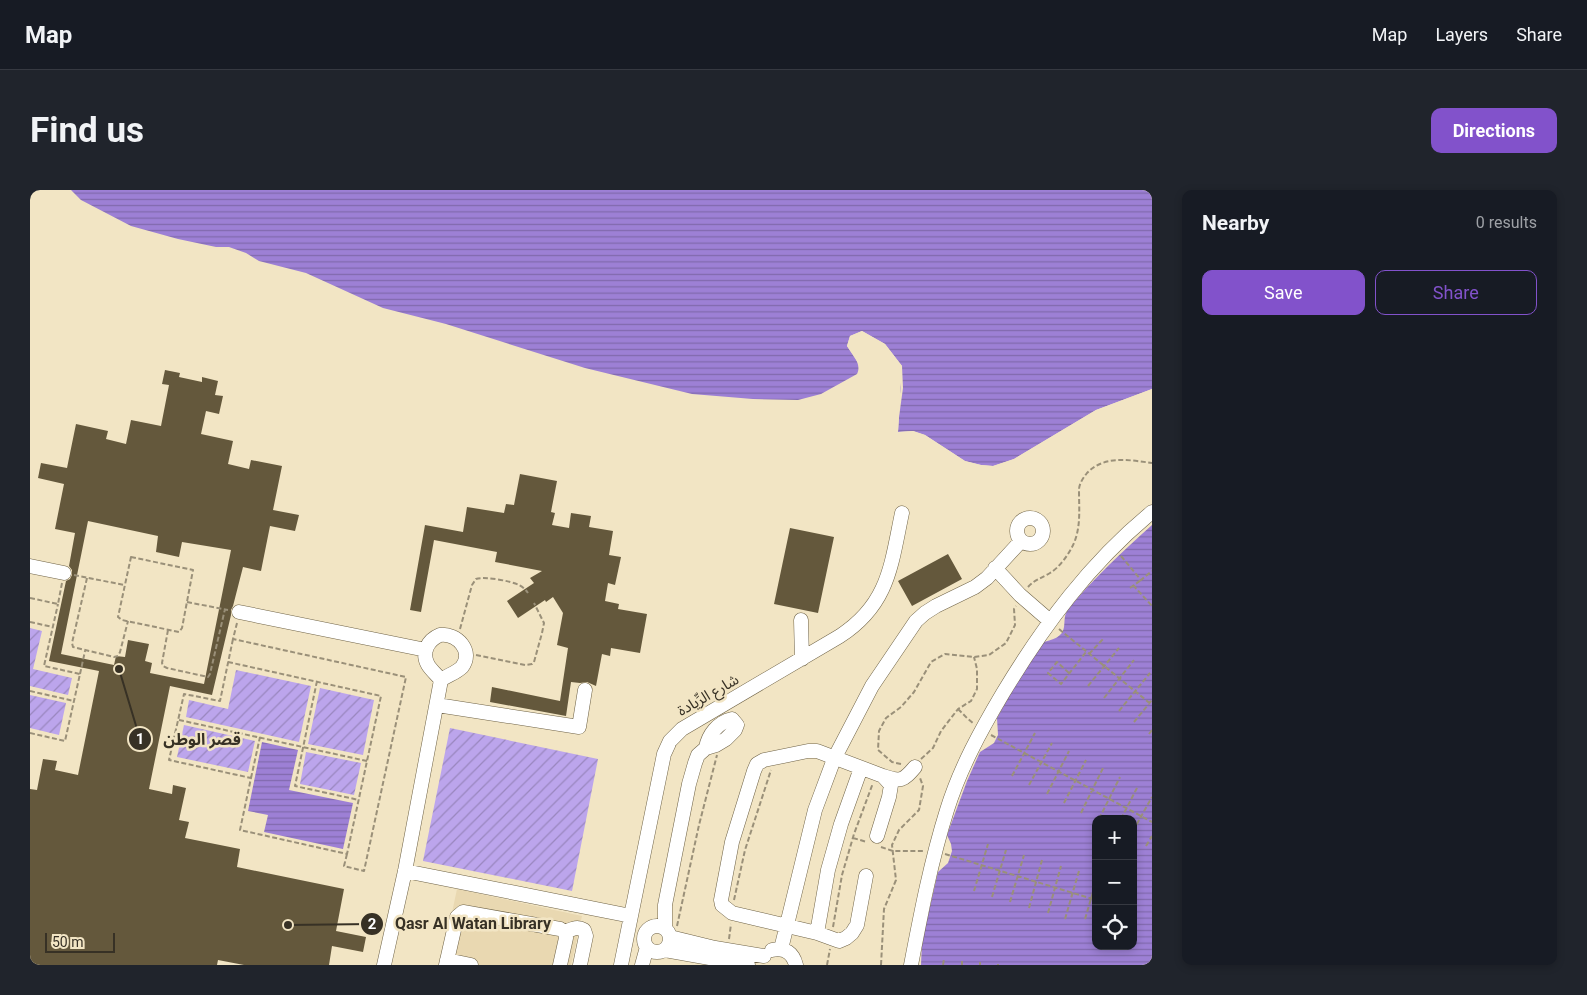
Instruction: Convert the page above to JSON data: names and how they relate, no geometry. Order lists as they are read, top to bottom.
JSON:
{
  "streets": {
    "street": ["شارع الرِّيادة"]
  },
  "places": ["قصر الوطن", "Qasr Al Watan Library"],
  "scale_bar": "50 m",
  "page": {
    "header": "Map",
    "nav": ["Map", "Layers", "Share"],
    "buttons": [
      "Directions",
      ["Save", "Share"]
    ],
    "title": "Find us",
    "heading": ["Nearby", "0 results"],
    "map_buttons": ["+", "−"],
    "scale": "50 m"
  }
}
